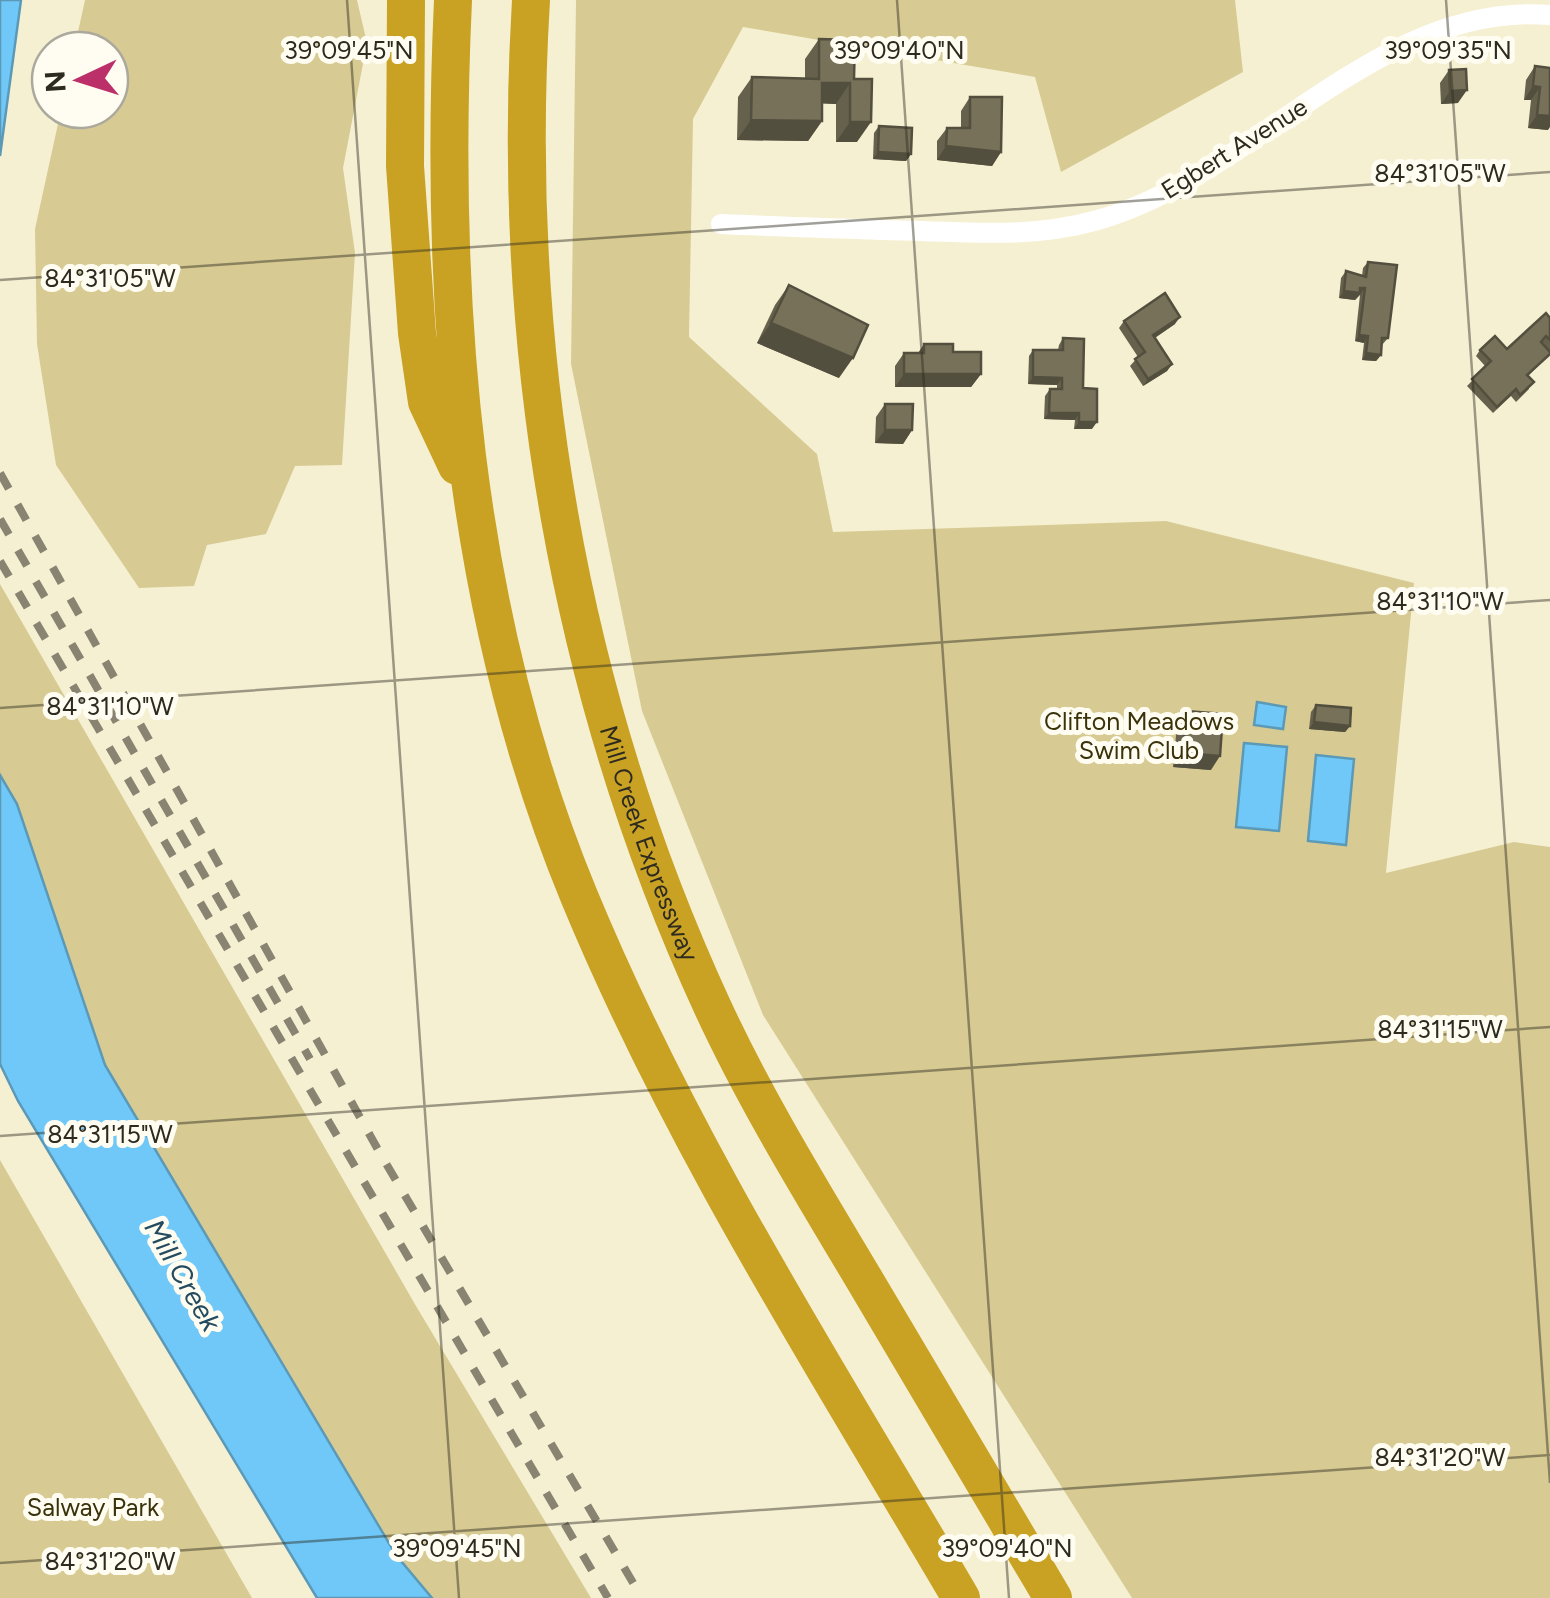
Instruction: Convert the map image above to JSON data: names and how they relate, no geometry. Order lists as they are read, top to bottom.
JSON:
{
  "streets": {
    "highway": ["Mill Creek Expressway"],
    "street": ["Egbert Avenue"]
  },
  "water": ["Mill Creek"],
  "parks": ["Clifton Meadows Swim Club", "Salway Park"],
  "north": "left",
  "coordinates": [
    "39°09'45\"N",
    "39°09'40\"N",
    "39°09'35\"N",
    "84°31'05\"W",
    "84°31'10\"W",
    "84°31'15\"W",
    "84°31'20\"W"
  ]
}
